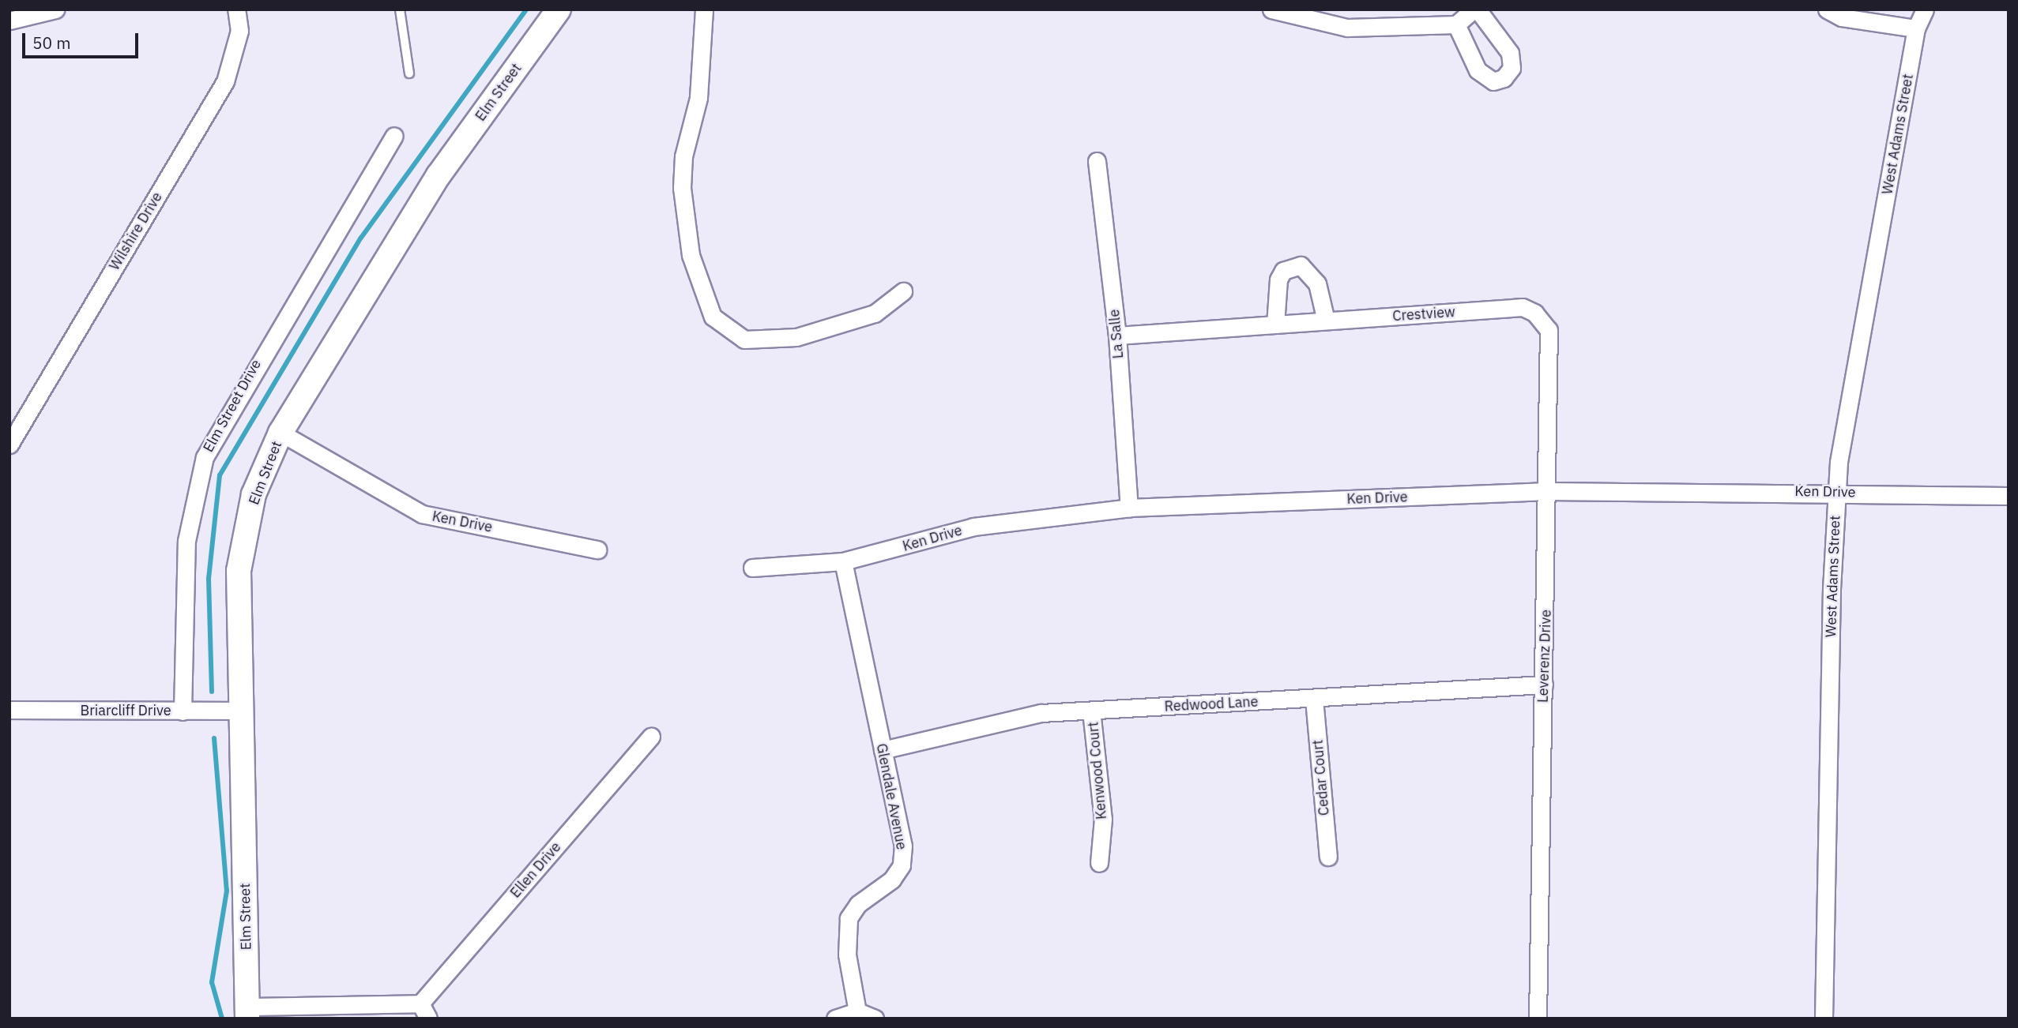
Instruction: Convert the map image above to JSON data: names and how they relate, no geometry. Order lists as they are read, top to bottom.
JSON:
{
  "streets": {
    "main road": ["Elm Street"],
    "street": [
      "West Adams Street",
      "Wilshire Drive",
      "Crestview",
      "La Salle",
      "Elm Street Drive",
      "Ken Drive",
      "Leverenz Drive",
      "Redwood Lane",
      "Briarcliff Drive",
      "Kenwood Court",
      "Cedar Court",
      "Glendale Avenue",
      "Ellen Drive"
    ]
  },
  "crossings": [
    ["Elm Street", "Ken Drive"],
    ["Elm Street", "Briarcliff Drive"],
    ["West Adams Street", "Ken Drive"],
    ["Crestview", "La Salle"],
    ["Crestview", "Leverenz Drive"],
    ["La Salle", "Ken Drive"],
    ["Elm Street Drive", "Briarcliff Drive"],
    ["Ken Drive", "Leverenz Drive"],
    ["Ken Drive", "Glendale Avenue"],
    ["Leverenz Drive", "Redwood Lane"],
    ["Redwood Lane", "Kenwood Court"],
    ["Redwood Lane", "Cedar Court"],
    ["Redwood Lane", "Glendale Avenue"]
  ],
  "scale_bar": "50 m"
}
